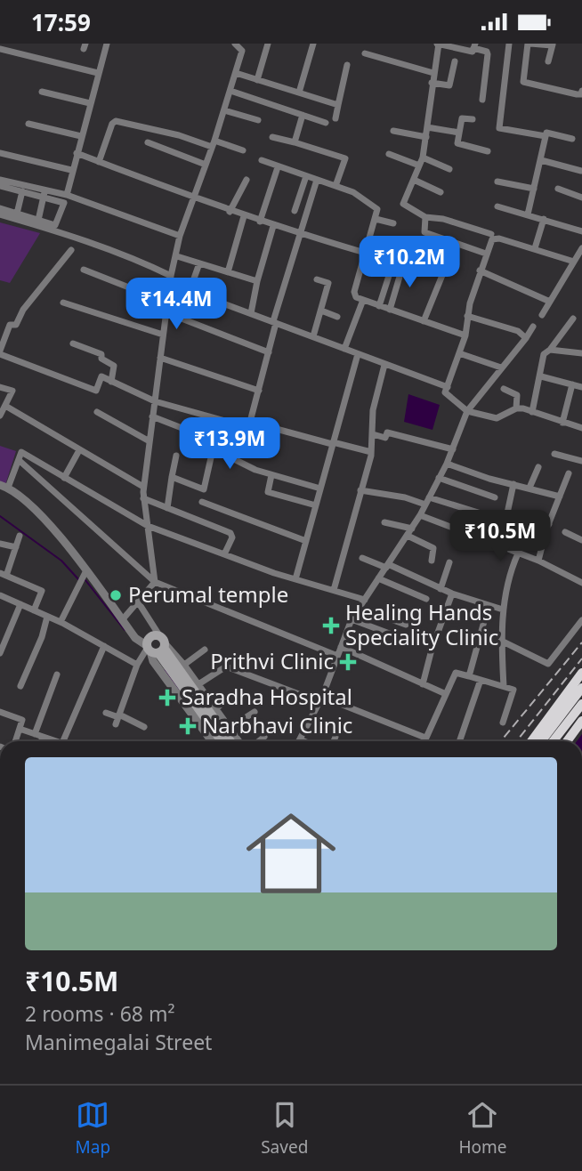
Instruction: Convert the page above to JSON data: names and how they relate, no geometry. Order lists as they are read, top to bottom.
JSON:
{
  "places": {
    "other": ["Perumal temple"],
    "health": [
      "Healing Hands Speciality Clinic",
      "Prithvi Clinic",
      "Saradha Hospital",
      "Narbhavi Clinic"
    ]
  },
  "page": {
    "status": "17:59",
    "price": [
      "₹10.2M",
      "₹14.4M",
      "₹13.9M",
      "₹10.5M"
    ],
    "list": [
      {
        "name": "₹10.5M",
        "note": "2 rooms · 68 m² · Manimegalai Street"
      }
    ],
    "tabs": ["Map", "Saved", "Home"]
  }
}
